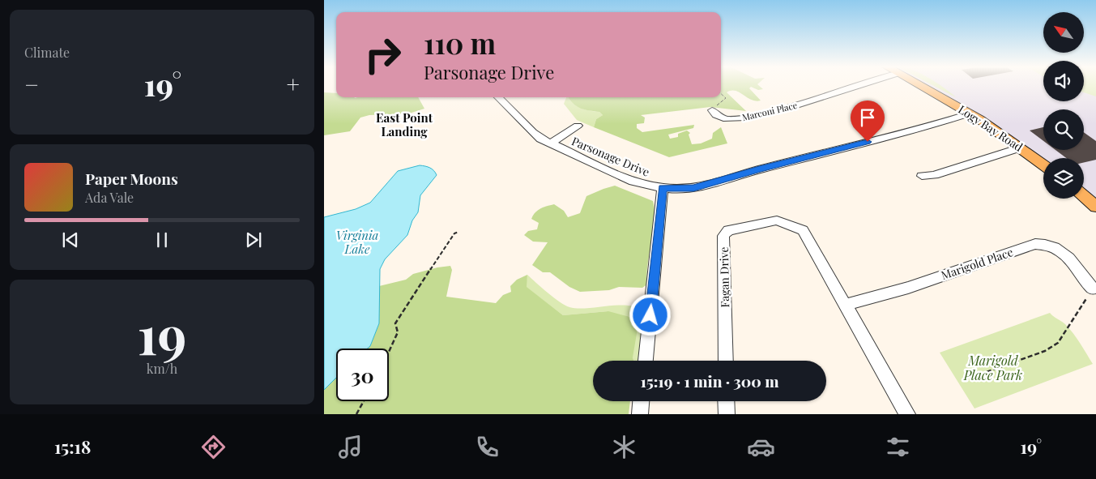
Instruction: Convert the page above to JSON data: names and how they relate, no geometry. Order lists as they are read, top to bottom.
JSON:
{
  "streets": {
    "main road": ["Logy Bay Road"],
    "street": [
      "Marconi Place",
      "Parsonage Drive",
      "Marigold Place",
      "Fagan Drive"
    ]
  },
  "crossings": [
    ["Logy Bay Road", "Parsonage Drive"],
    ["Marigold Place", "Fagan Drive"]
  ],
  "districts": ["East Point Landing"],
  "water": ["Virginia Lake"],
  "parks": ["Marigold Place Park"],
  "north": "top left",
  "page": {
    "tile": [
      "Climate",
      ["19", "km/h"]
    ],
    "turn": ["110 m", "Parsonage Drive"],
    "heat": ["−", "19°", "+"],
    "song": ["Paper Moons", "Ada Vale"],
    "limit": "30",
    "trip": "15:19 · 1 min · 300 m",
    "tabs": ["15:18", "19°"]
  }
}
